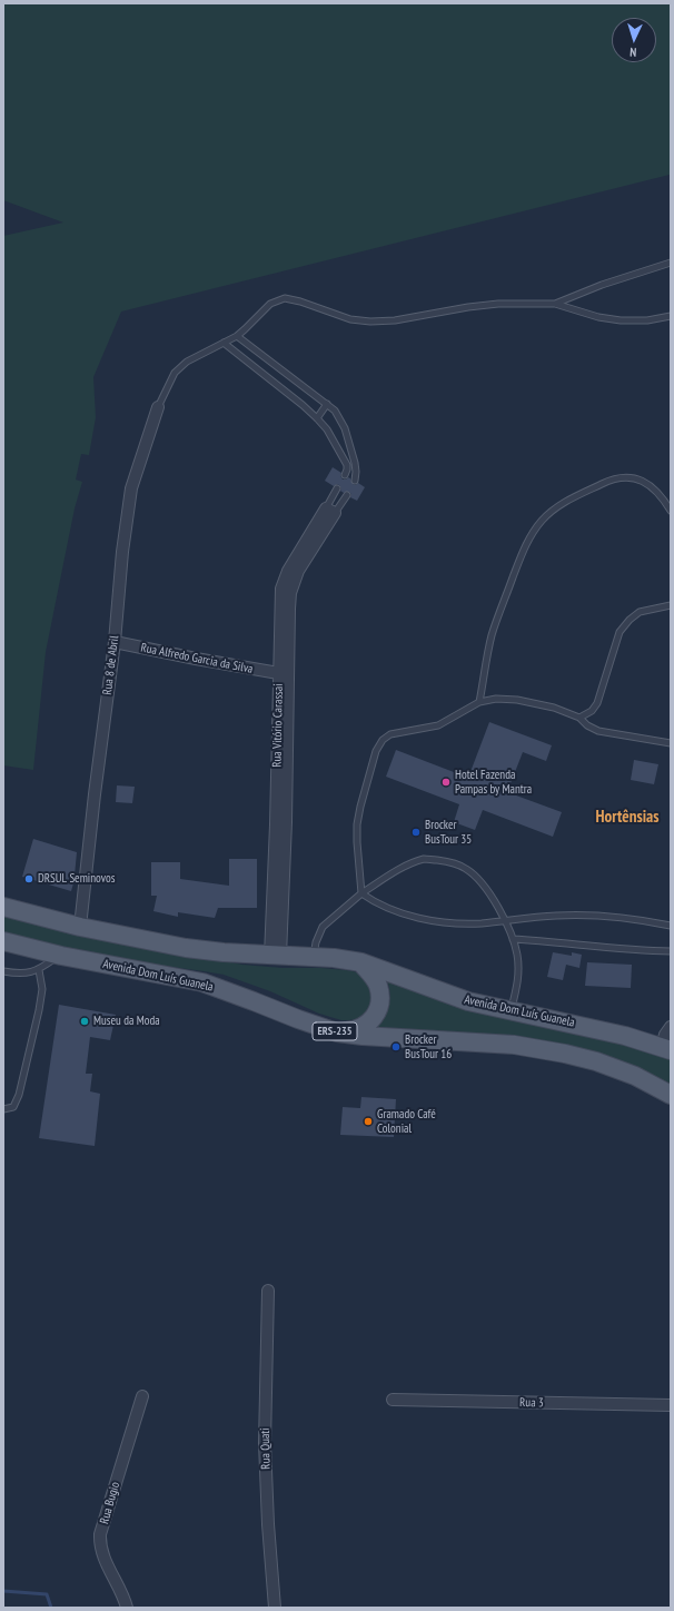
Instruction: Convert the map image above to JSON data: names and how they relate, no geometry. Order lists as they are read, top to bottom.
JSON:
{
  "streets": {
    "main road": ["Avenida Dom Luís Guanela", "ERS-235"],
    "street": [
      "Rua Alfredo Garcia da Silva",
      "Rua 8 de Abril",
      "Rua Vitório Carassai",
      "Rua 3",
      "Rua Quati",
      "Rua Bugio"
    ]
  },
  "crossings": [
    ["Rua Alfredo Garcia da Silva", "Rua 8 de Abril"],
    ["Rua Alfredo Garcia da Silva", "Rua Vitório Carassai"],
    ["Rua 8 de Abril", "Avenida Dom Luís Guanela"],
    ["Rua Vitório Carassai", "Avenida Dom Luís Guanela"]
  ],
  "districts": ["Hortênsias"],
  "places": [
    "Hotel Fazenda Pampas by Mantra",
    "Brocker BusTour 35",
    "DRSUL Seminovos",
    "Museu da Moda",
    "Brocker BusTour 16",
    "Gramado Café Colonial"
  ],
  "north": "bottom"
}
